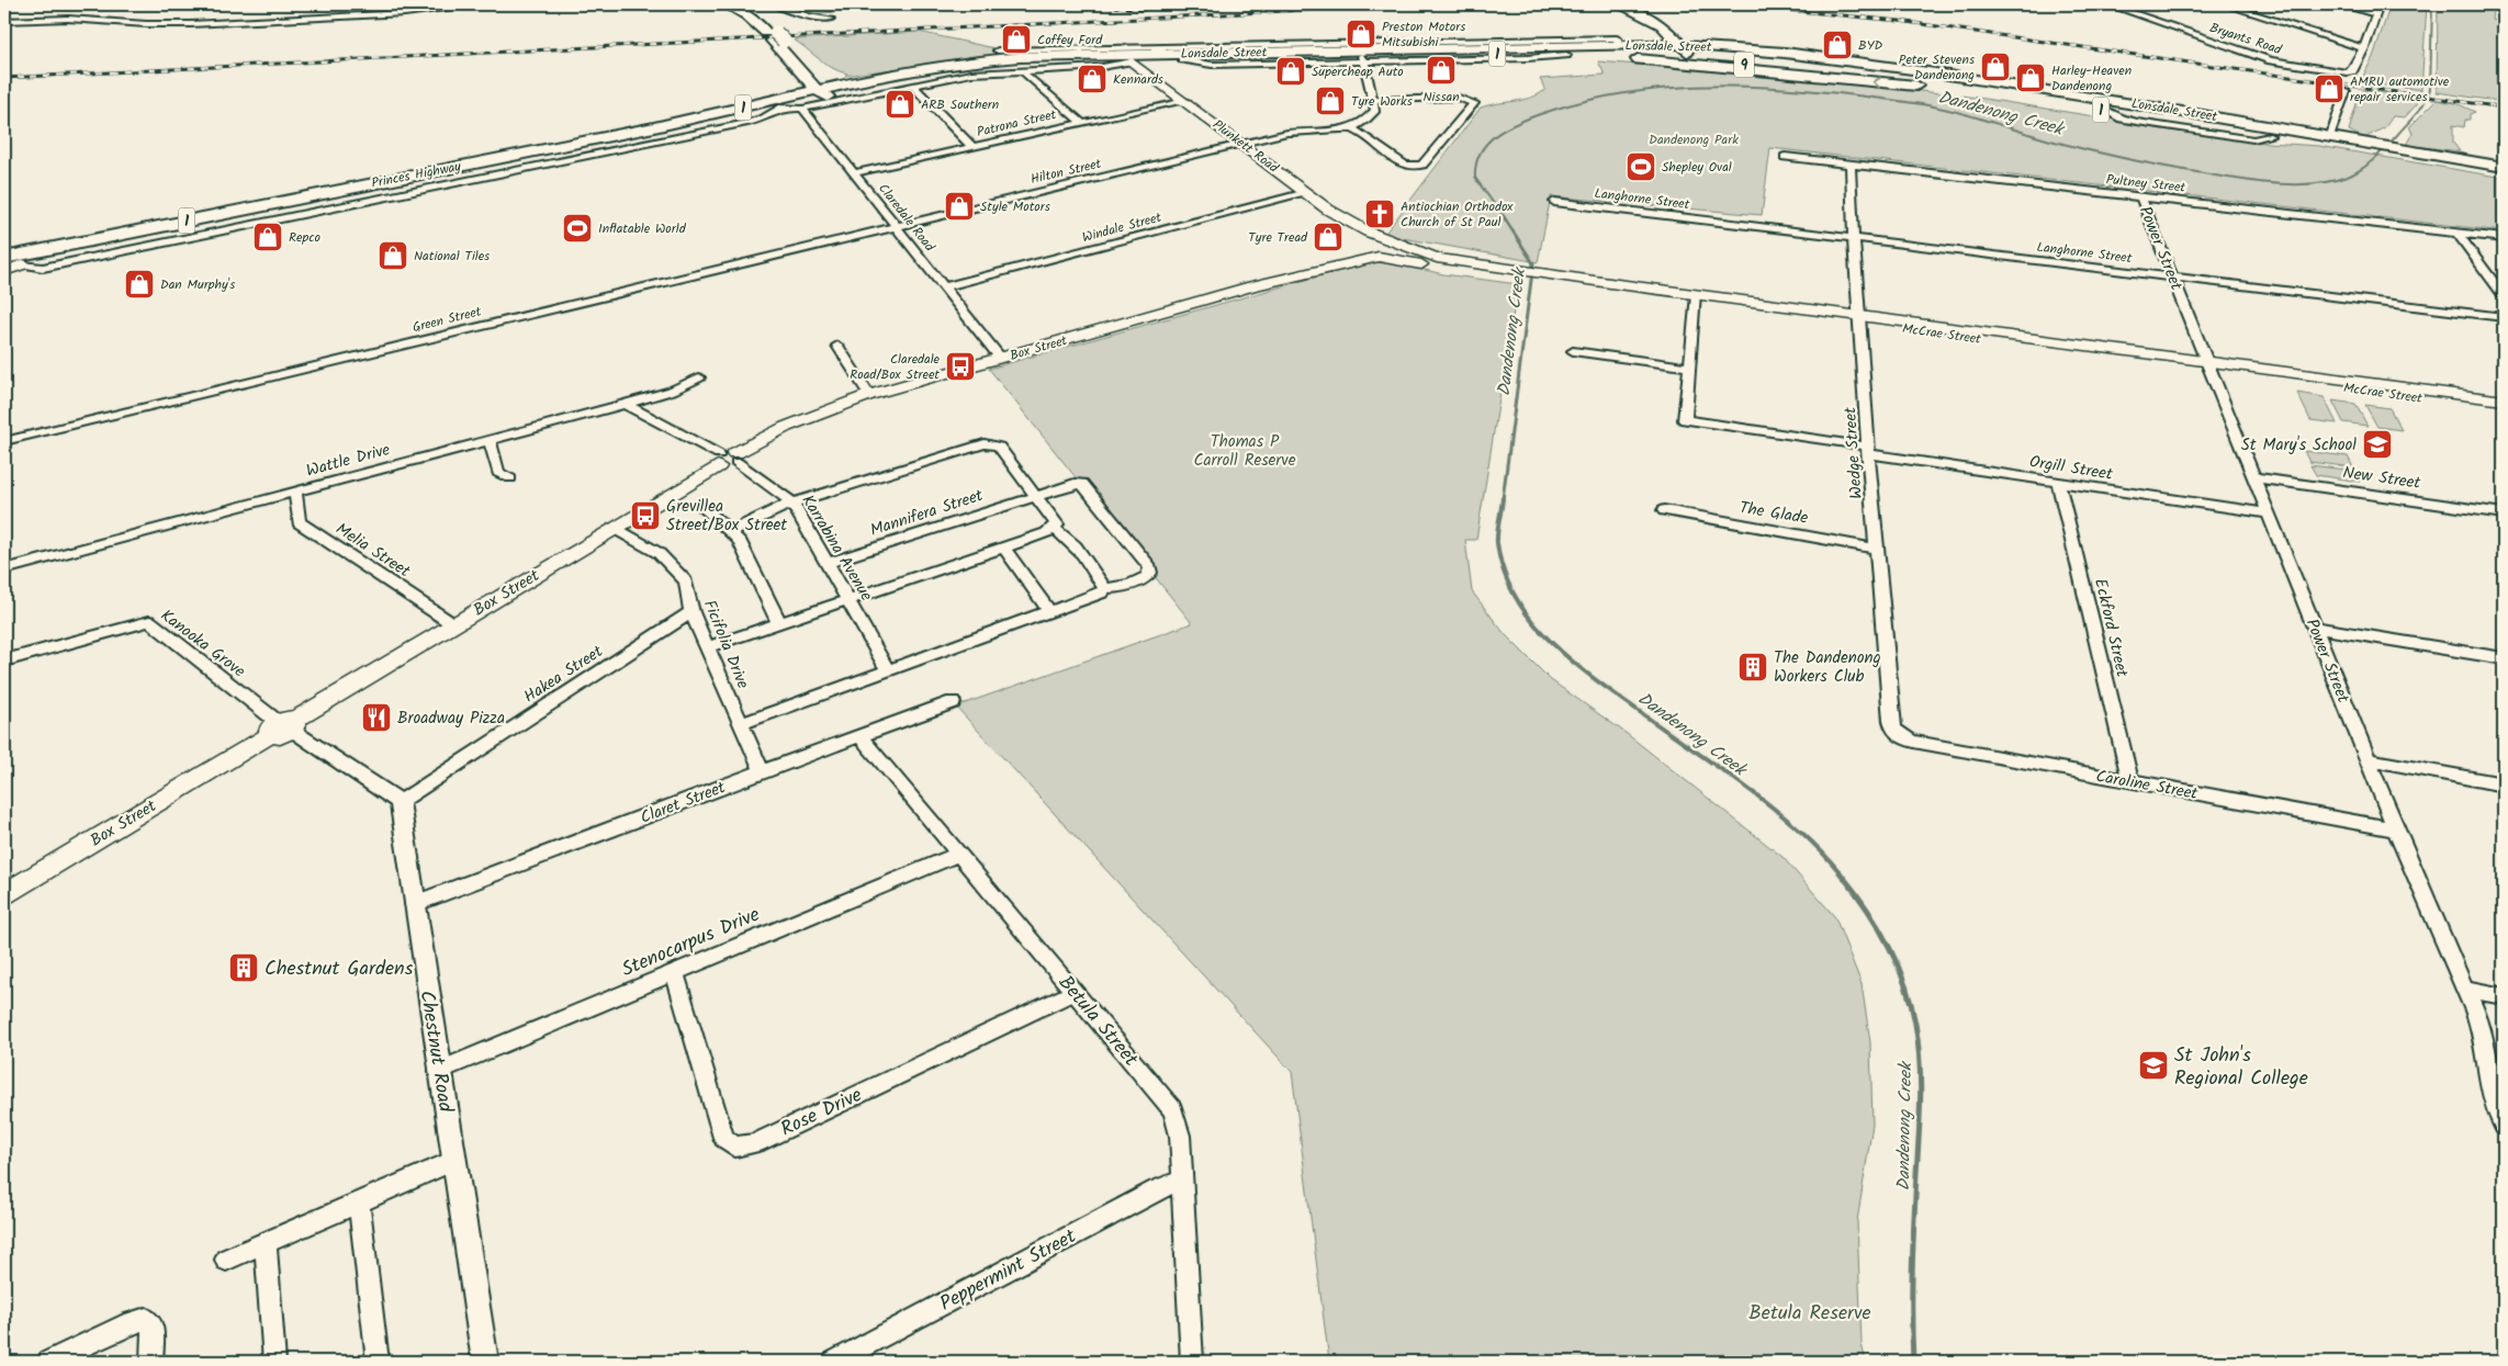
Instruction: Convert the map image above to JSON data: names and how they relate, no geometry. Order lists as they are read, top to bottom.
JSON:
{
  "streets": {
    "highway": [
      "Lonsdale Street",
      "1",
      "9",
      "Princes Highway"
    ],
    "main road": ["Plunkett Road", "McCrae Street", "Box Street"],
    "street": [
      "Bryants Road",
      "Patrona Street",
      "Hilton Street",
      "Pultney Street",
      "Langhorne Street",
      "Claredale Road",
      "Windale Street",
      "Power Street",
      "Green Street",
      "Wedge Street",
      "Wattle Drive",
      "Orgill Street",
      "New Street",
      "Mannifera Street",
      "The Glade",
      "Karrabina Avenue",
      "Melia Street",
      "Eckford Street",
      "Kanooka Grove",
      "Ficifolia Drive",
      "Hakea Street",
      "Caroline Street",
      "Claret Street",
      "Stenocarpus Drive",
      "Betula Street",
      "Chestnut Road",
      "Rose Drive",
      "Peppermint Street"
    ]
  },
  "crossings": [
    ["Lonsdale Street", "9"],
    ["Lonsdale Street", "Plunkett Road"],
    ["Lonsdale Street", "Princes Highway"],
    ["Lonsdale Street", "Claredale Road"],
    ["Patrona Street", "Plunkett Road"],
    ["Patrona Street", "Claredale Road"],
    ["Plunkett Road", "Hilton Street"],
    ["Plunkett Road", "Windale Street"],
    ["Plunkett Road", "McCrae Street"],
    ["Plunkett Road", "Box Street"],
    ["Hilton Street", "Claredale Road"],
    ["Hilton Street", "Green Street"],
    ["Pultney Street", "Power Street"],
    ["Pultney Street", "Wedge Street"],
    ["Langhorne Street", "Power Street"],
    ["Langhorne Street", "Wedge Street"],
    ["Claredale Road", "Windale Street"],
    ["Claredale Road", "Green Street"],
    ["Claredale Road", "Box Street"],
    ["Power Street", "McCrae Street"],
    ["Power Street", "Orgill Street"],
    ["Power Street", "New Street"],
    ["Power Street", "Caroline Street"],
    ["McCrae Street", "Box Street"],
    ["McCrae Street", "Wedge Street"],
    ["Box Street", "Karrabina Avenue"],
    ["Box Street", "Melia Street"],
    ["Box Street", "Kanooka Grove"],
    ["Box Street", "Ficifolia Drive"],
    ["Wedge Street", "Orgill Street"],
    ["Wedge Street", "The Glade"],
    ["Wedge Street", "Caroline Street"],
    ["Wattle Drive", "Karrabina Avenue"],
    ["Wattle Drive", "Melia Street"],
    ["Orgill Street", "Eckford Street"],
    ["Mannifera Street", "Karrabina Avenue"],
    ["Eckford Street", "Caroline Street"],
    ["Ficifolia Drive", "Hakea Street"],
    ["Ficifolia Drive", "Claret Street"],
    ["Hakea Street", "Chestnut Road"],
    ["Claret Street", "Betula Street"],
    ["Claret Street", "Chestnut Road"],
    ["Stenocarpus Drive", "Betula Street"],
    ["Stenocarpus Drive", "Chestnut Road"],
    ["Stenocarpus Drive", "Rose Drive"],
    ["Betula Street", "Rose Drive"],
    ["Betula Street", "Peppermint Street"]
  ],
  "water": ["Dandenong Creek"],
  "parks": ["Dandenong Park", "Thomas P Carroll Reserve", "Betula Reserve"],
  "places": {
    "shop": [
      "Preston Motors Mitsubishi",
      "Coffey Ford",
      "BYD",
      "Peter Stevens Dandenong",
      "Nissan",
      "Supercheap Auto",
      "Harley-Heaven Dandenong",
      "Kennards",
      "AMRU automotive repair services",
      "Tyre Works",
      "ARB Southern",
      "Style Motors",
      "Repco",
      "Tyre Tread",
      "National Tiles",
      "Dan Murphy's"
    ],
    "sports": ["Shepley Oval", "Inflatable World"],
    "church": ["Antiochian Orthodox Church of St Paul"],
    "bus stop": ["Claredale Road/Box Street", "Grevillea Street/Box Street"],
    "school or university": ["St Mary's School", "St John's Regional College"],
    "building": ["The Dandenong Workers Club", "Chestnut Gardens"],
    "restaurant": ["Broadway Pizza"]
  }
}
